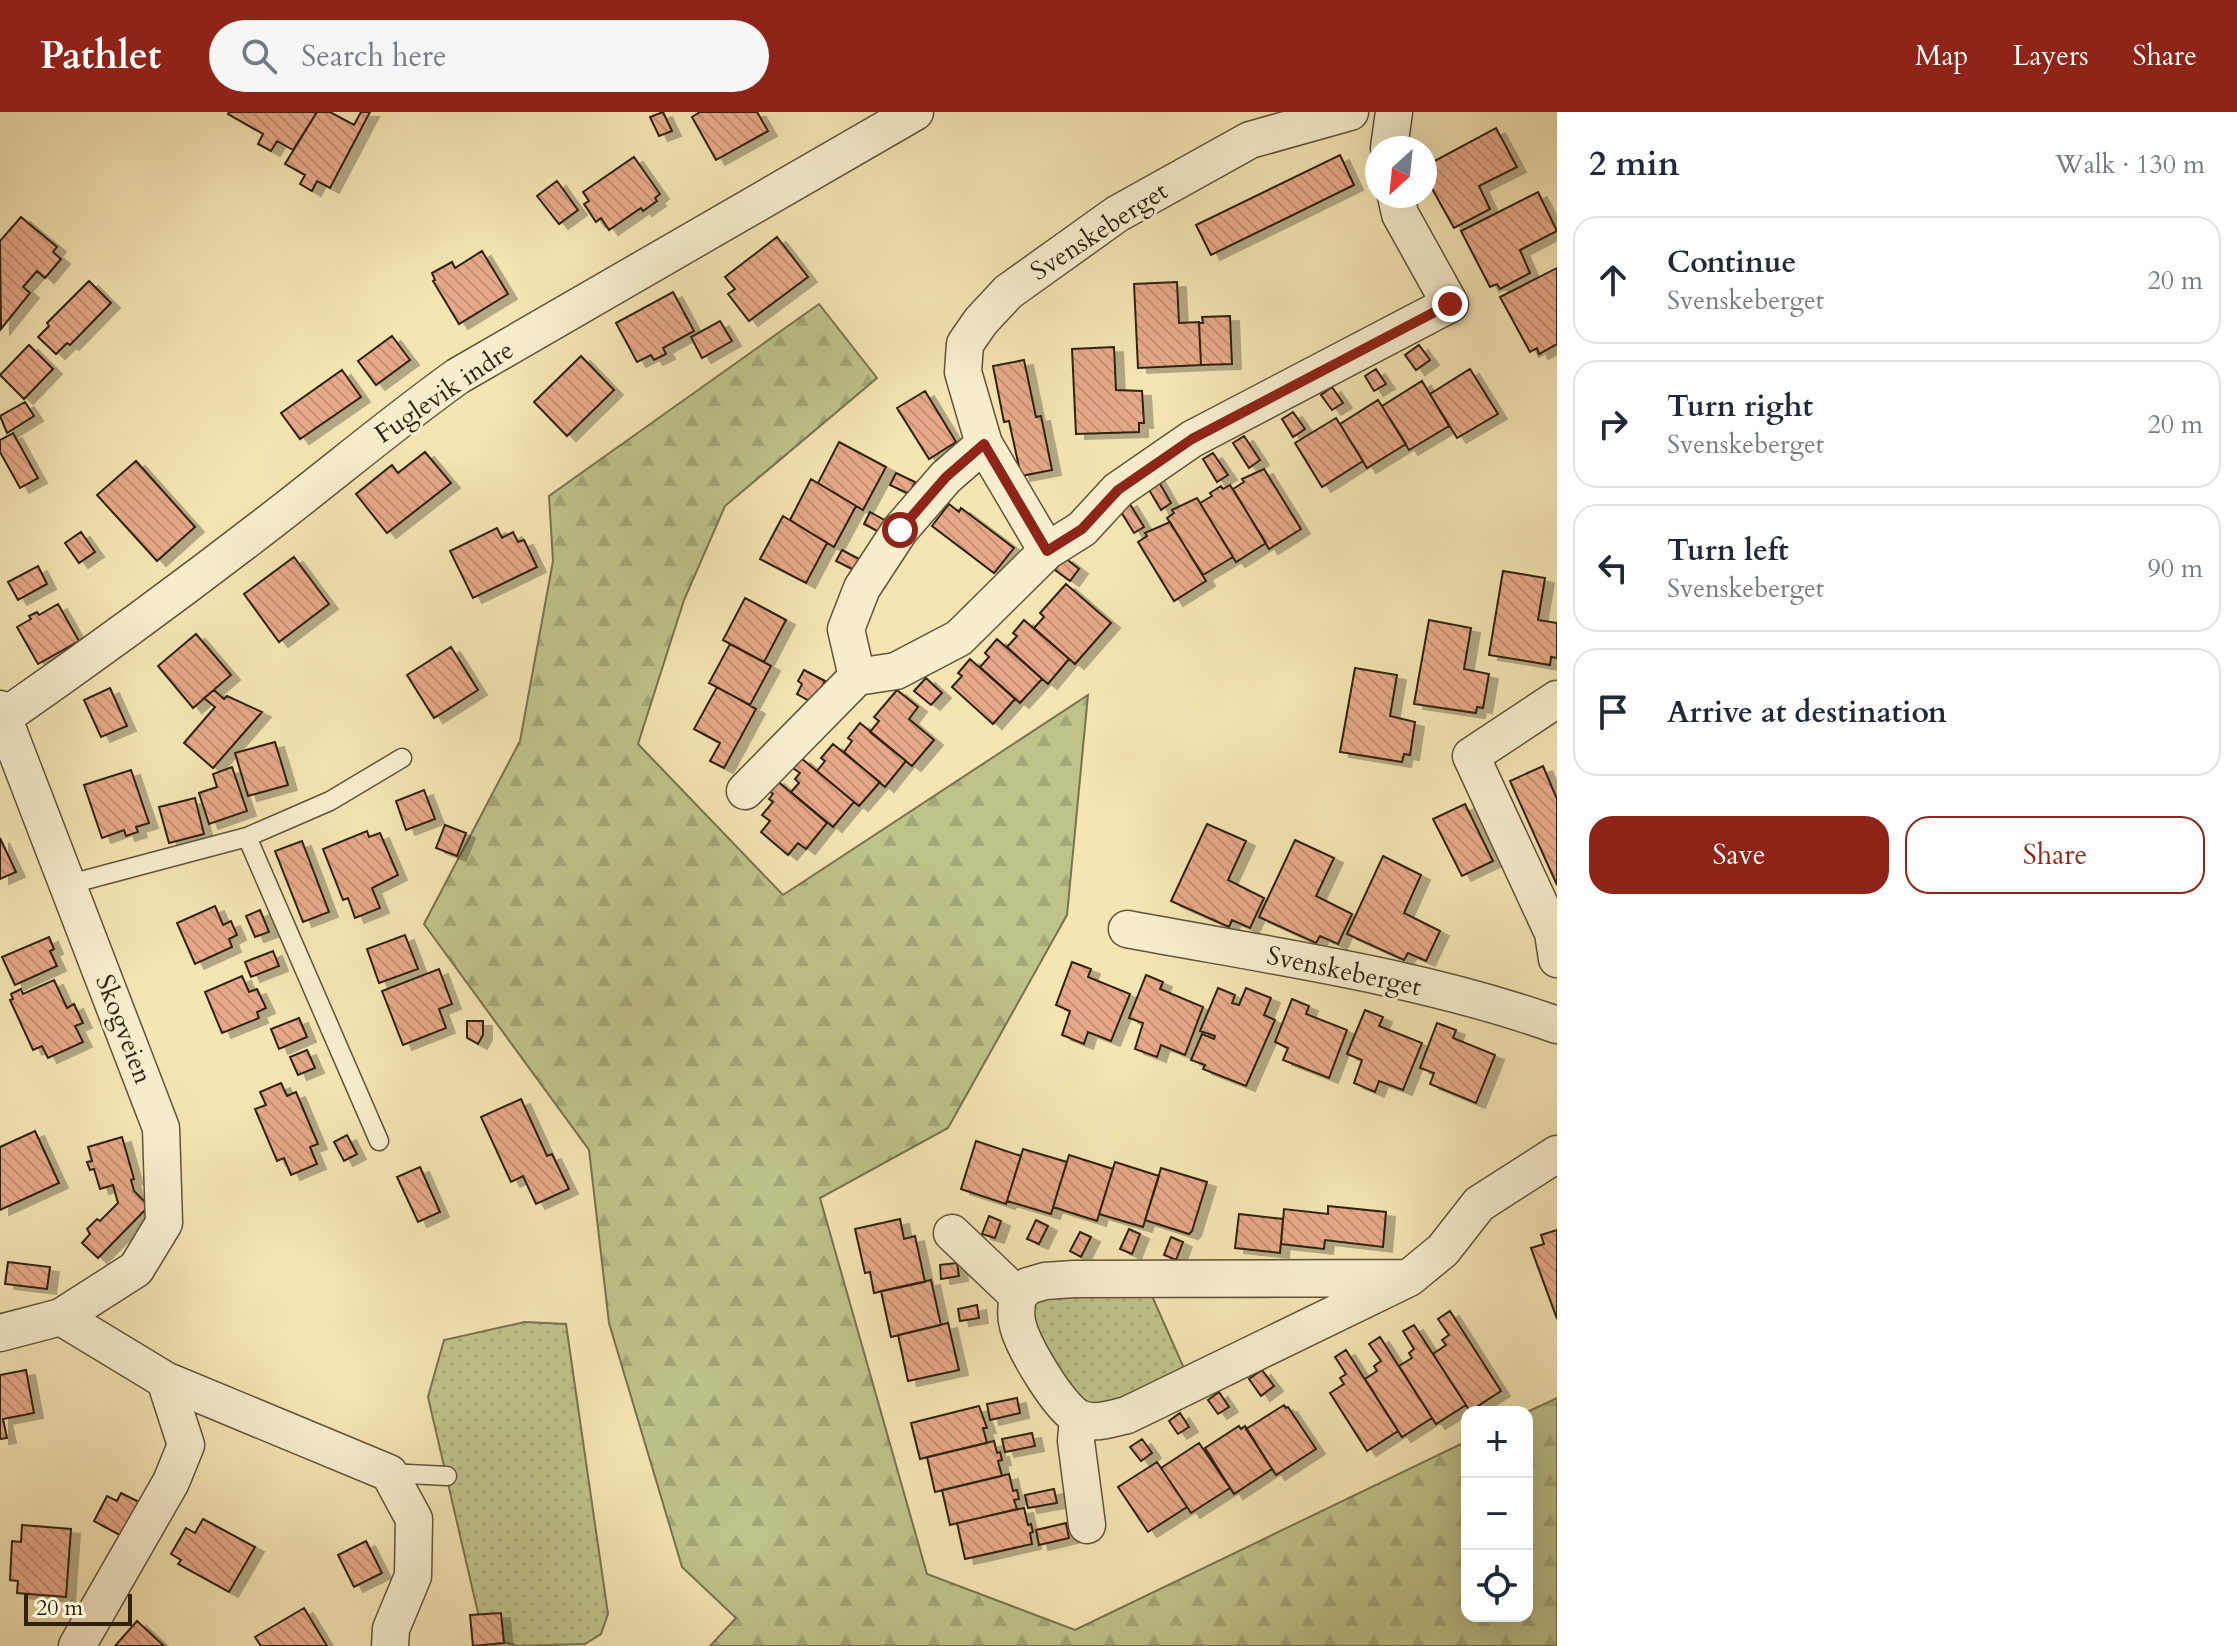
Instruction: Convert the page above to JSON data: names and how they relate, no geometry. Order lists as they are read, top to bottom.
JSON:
{
  "streets": {
    "street": ["Svenskeberget", "Fuglevik indre", "Skogveien"]
  },
  "crossings": [
    ["Fuglevik indre", "Skogveien"]
  ],
  "scale_bar": "20 m",
  "north": "bottom left",
  "page": {
    "header": "Pathlet",
    "search": "Search here",
    "nav": ["Map", "Layers", "Share"],
    "heading": ["2 min", "Walk · 130 m"],
    "list": [
      ["Continue", "Svenskeberget", "20 m"],
      ["Turn right", "Svenskeberget", "20 m"],
      ["Turn left", "Svenskeberget", "90 m"],
      "Arrive at destination"
    ],
    "buttons": ["Save", "Share"],
    "map_buttons": ["+", "−"],
    "scale": "20 m"
  }
}
